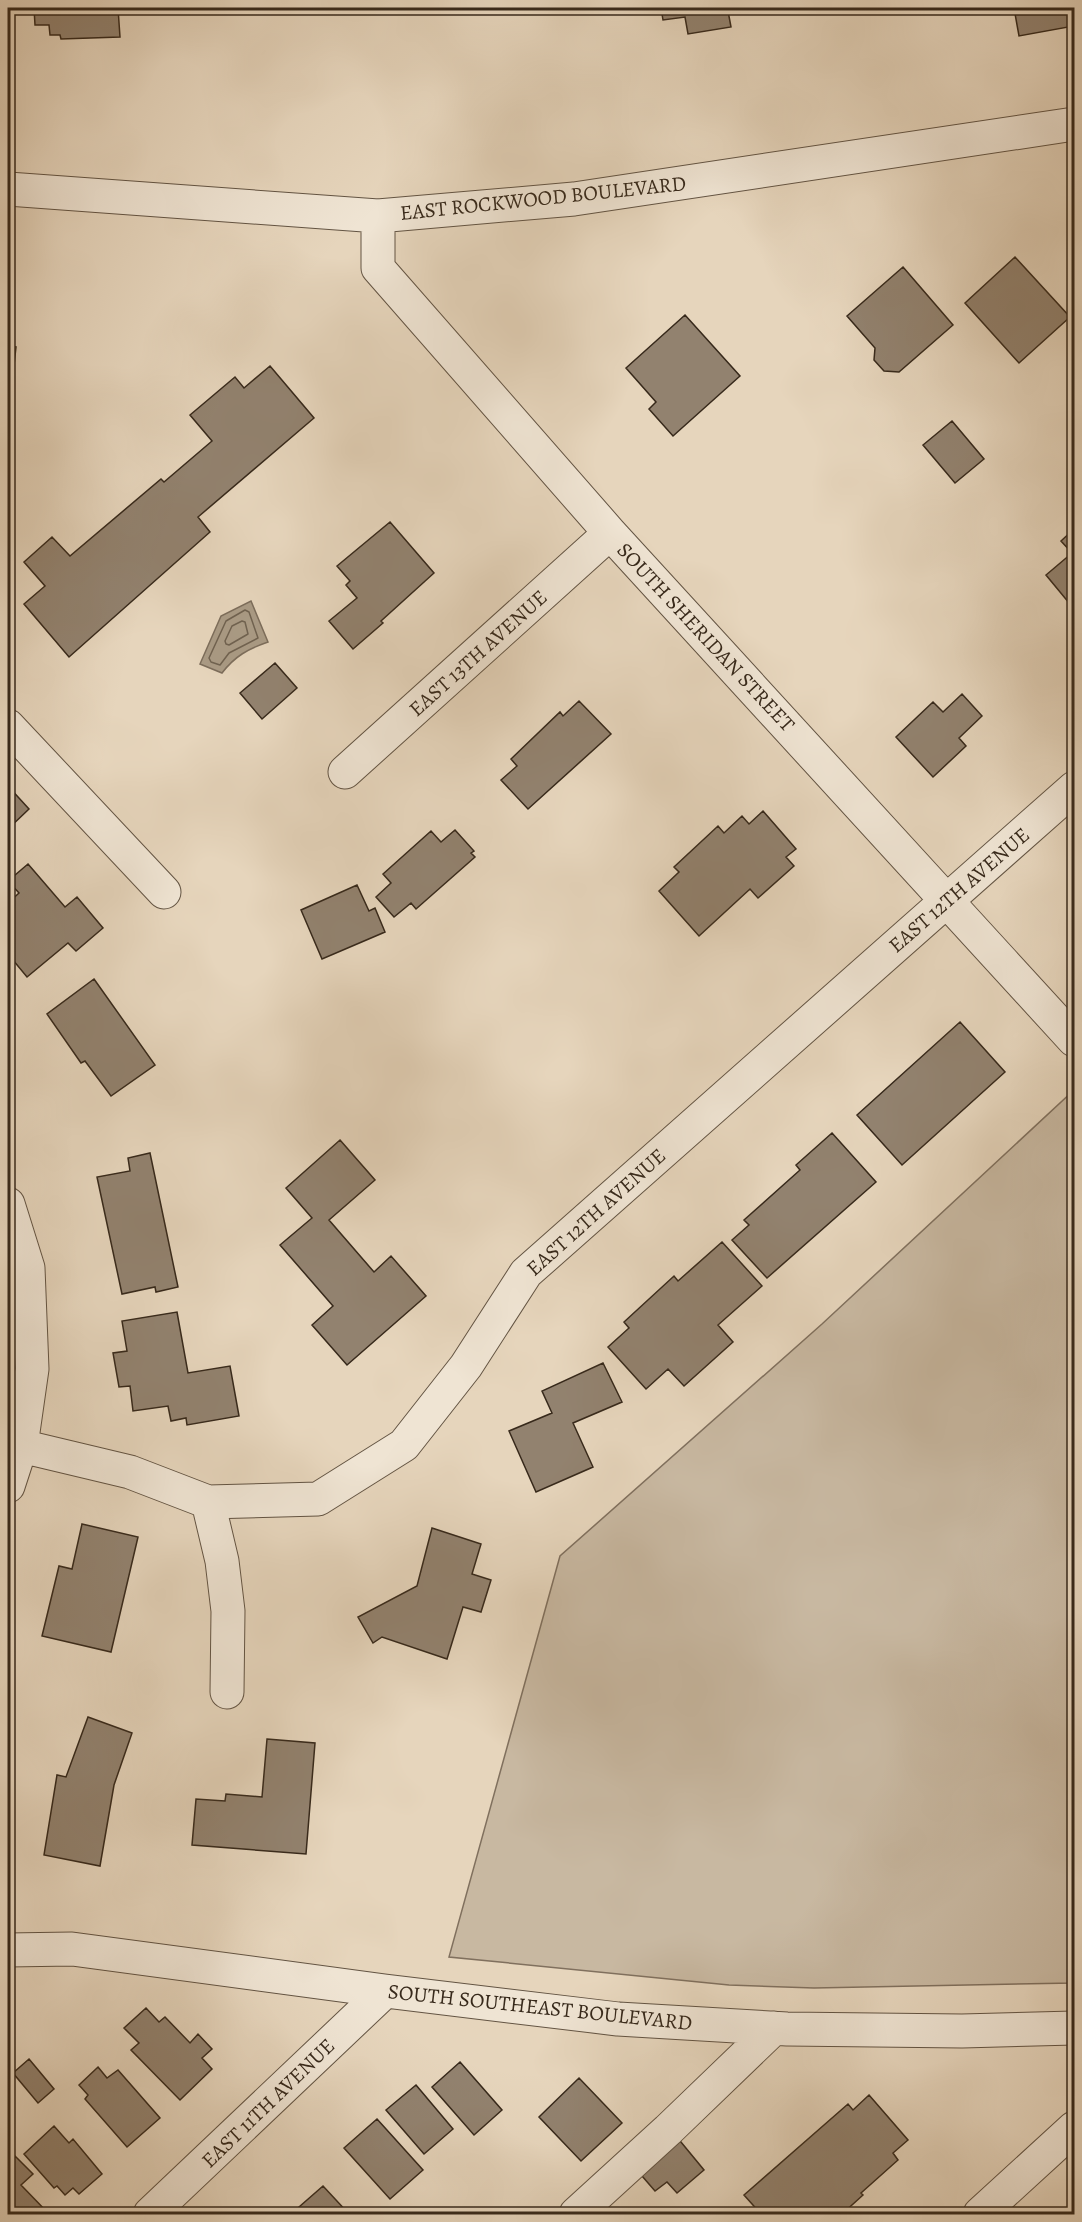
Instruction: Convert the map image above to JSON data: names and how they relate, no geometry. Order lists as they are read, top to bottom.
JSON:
{
  "streets": {
    "street": [
      "EAST ROCKWOOD BOULEVARD",
      "SOUTH SHERIDAN STREET",
      "EAST 13TH AVENUE",
      "EAST 12TH AVENUE",
      "SOUTH SOUTHEAST BOULEVARD",
      "EAST 11TH AVENUE"
    ]
  },
  "crossings": [
    ["EAST ROCKWOOD BOULEVARD", "SOUTH SHERIDAN STREET"],
    ["SOUTH SHERIDAN STREET", "EAST 13TH AVENUE"],
    ["SOUTH SHERIDAN STREET", "EAST 12TH AVENUE"],
    ["SOUTH SOUTHEAST BOULEVARD", "EAST 11TH AVENUE"]
  ]
}
